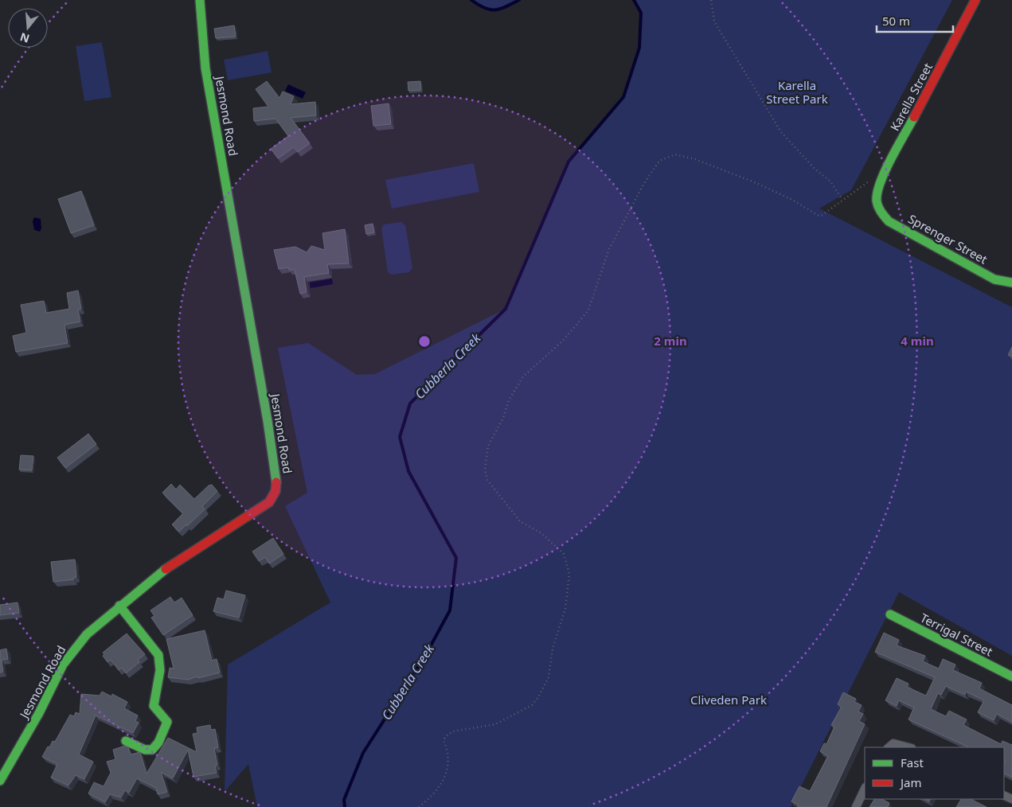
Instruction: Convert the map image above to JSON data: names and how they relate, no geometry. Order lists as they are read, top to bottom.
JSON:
{
  "streets": {
    "street": [
      "Karella Street",
      "Jesmond Road",
      "Sprenger Street",
      "Terrigal Street"
    ]
  },
  "crossings": [
    ["Karella Street", "Sprenger Street"]
  ],
  "water": ["Cubberla Creek"],
  "parks": ["Karella Street Park", "Cliveden Park"],
  "legend": ["Fast", "Jam"],
  "scale_bar": "50 m",
  "north": "bottom",
  "rings": ["2 min", "4 min"]
}
